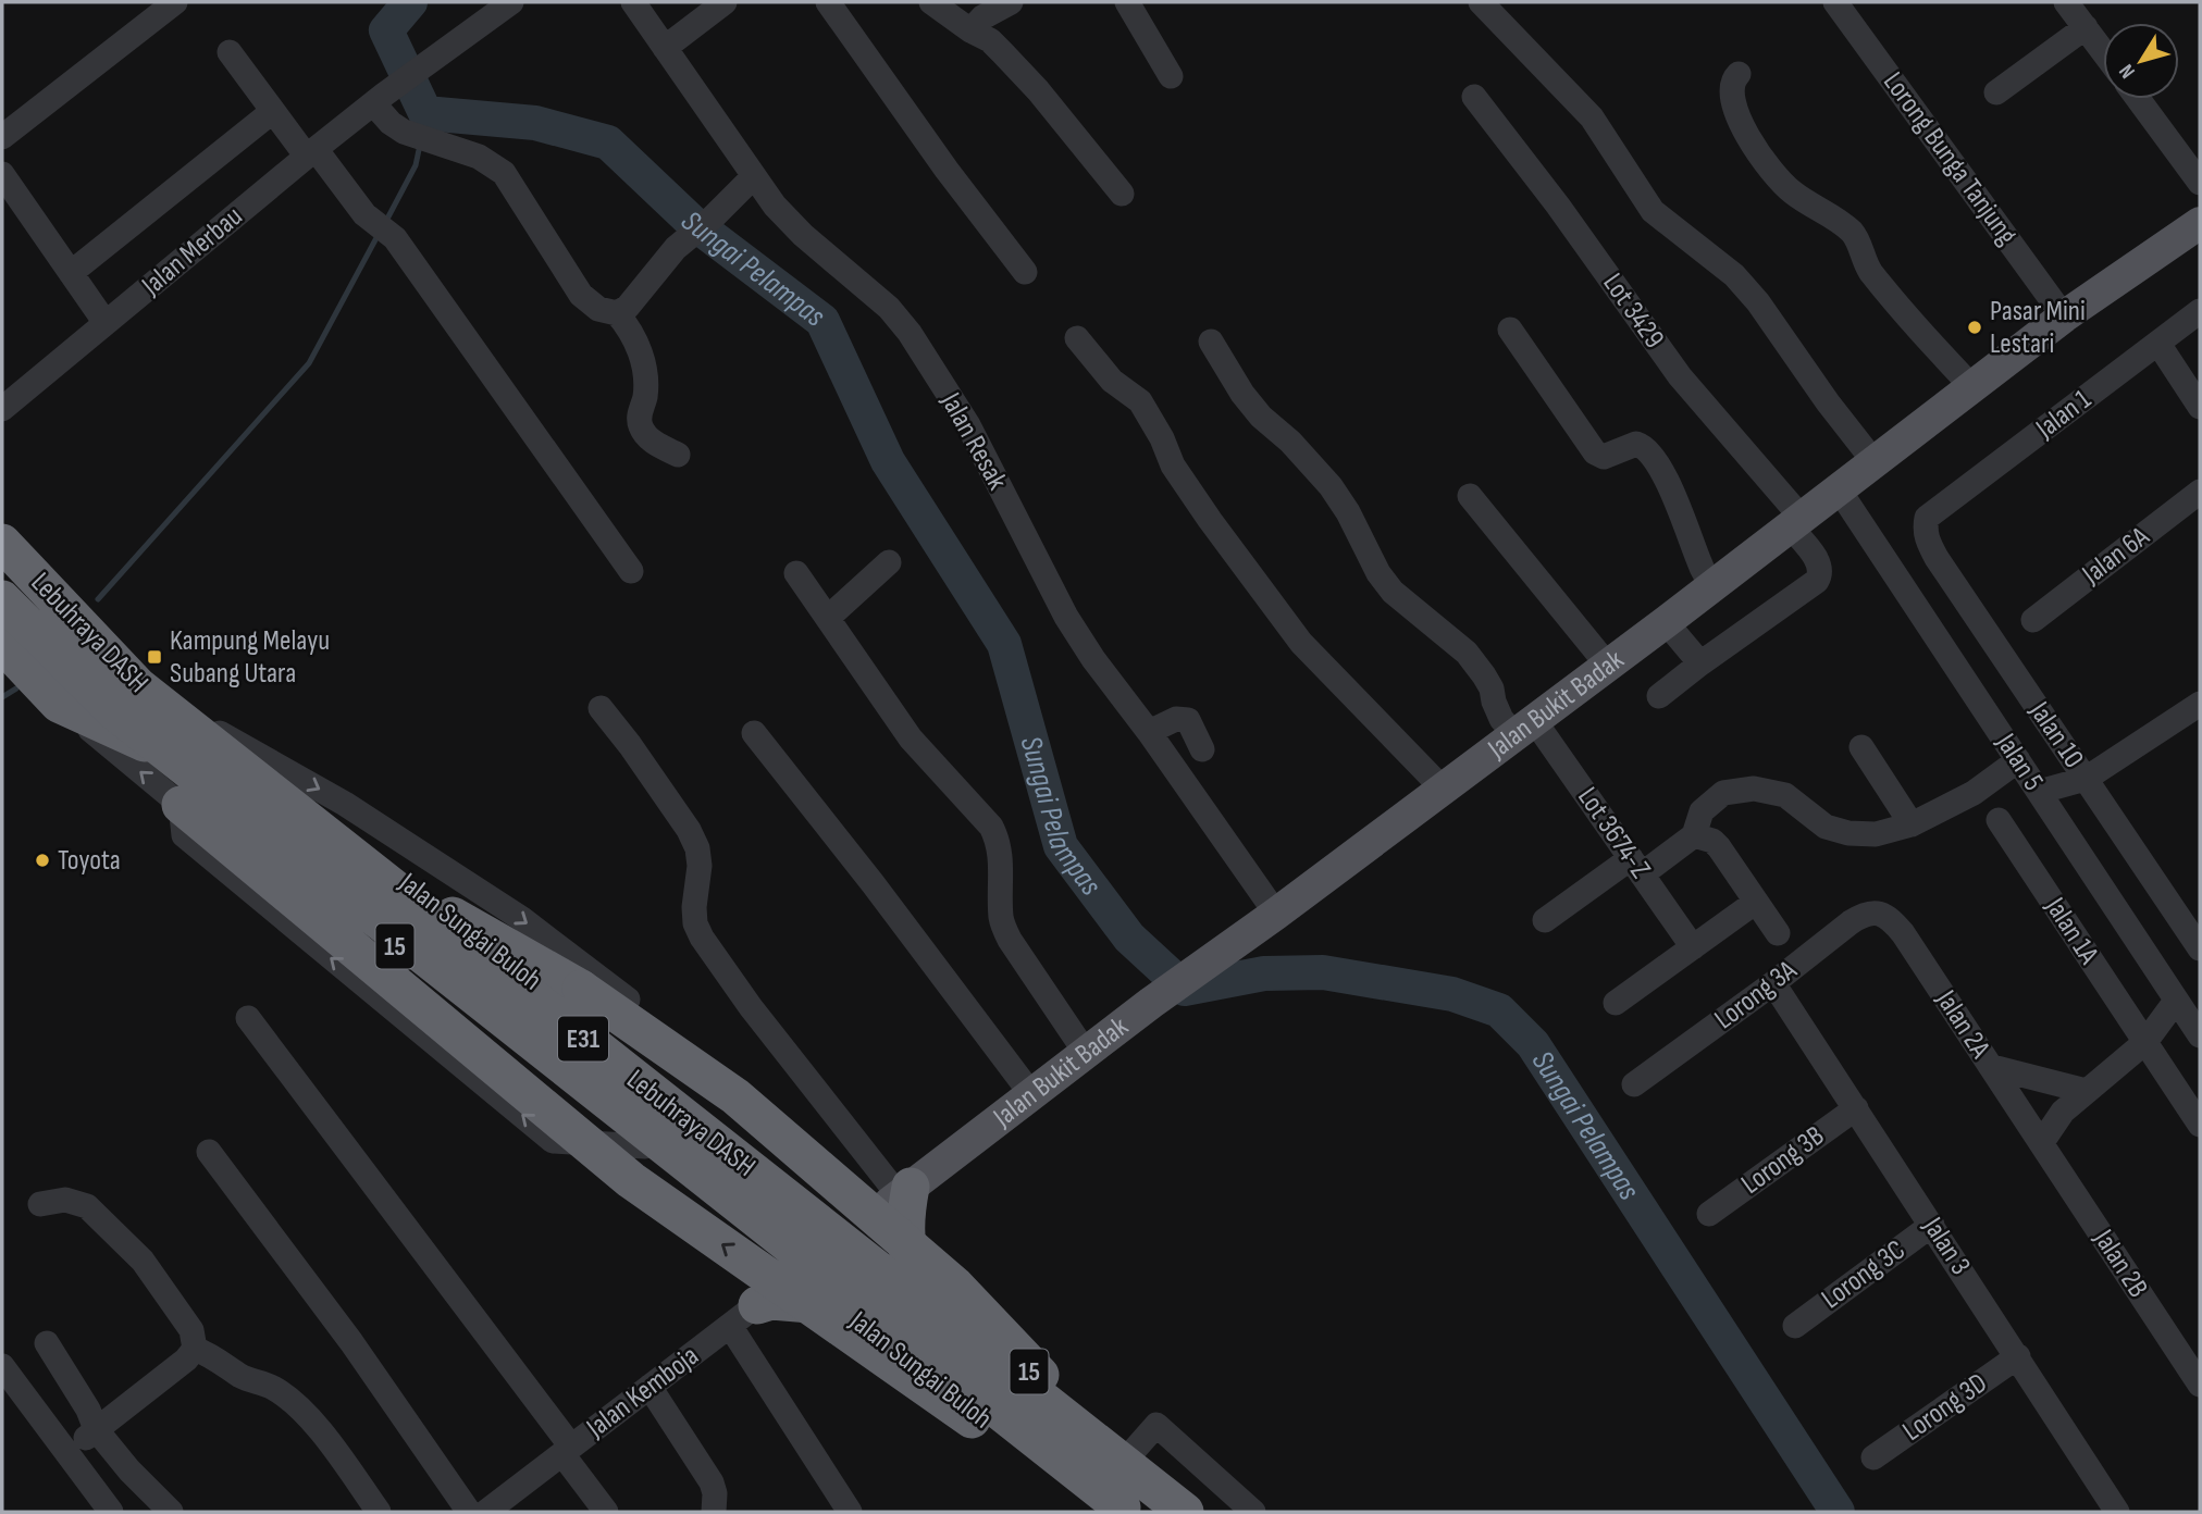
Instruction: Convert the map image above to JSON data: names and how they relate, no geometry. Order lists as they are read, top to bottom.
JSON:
{
  "streets": {
    "highway": [
      "Lebuhraya DASH",
      "Jalan Sungai Buloh",
      "15",
      "E31"
    ],
    "main road": ["Jalan Bukit Badak"],
    "street": [
      "Lorong Bunga Tanjung",
      "Jalan Merbau",
      "Lot 3429",
      "Jalan 1",
      "Jalan Resak",
      "Jalan 6A",
      "Jalan 10",
      "Jalan 5",
      "Lot 3674-Z",
      "Jalan 1A",
      "Lorong 3A",
      "Jalan 2A",
      "Lorong 3B",
      "Jalan 3",
      "Jalan 2B",
      "Lorong 3C",
      "Jalan Kemboja",
      "Lorong 3D"
    ]
  },
  "crossings": [
    ["Lorong Bunga Tanjung", "Jalan Bukit Badak"],
    ["Lot 3429", "Jalan Bukit Badak"],
    ["Jalan 1", "Jalan 10"],
    ["Jalan Resak", "Jalan Bukit Badak"],
    ["Lebuhraya DASH", "Jalan Sungai Buloh"],
    ["Jalan Bukit Badak", "Jalan 5"],
    ["Jalan Bukit Badak", "Lot 3674-Z"],
    ["Jalan Bukit Badak", "Jalan Sungai Buloh"],
    ["Jalan Bukit Badak", "Jalan Kemboja"],
    ["Jalan Sungai Buloh", "15"],
    ["Jalan Sungai Buloh", "Jalan Kemboja"],
    ["Lorong 3A", "Jalan 2A"],
    ["Lorong 3A", "Jalan 3"],
    ["Jalan 2A", "Jalan 2B"],
    ["Lorong 3B", "Jalan 3"],
    ["Jalan 3", "Lorong 3C"],
    ["Jalan 3", "Lorong 3D"]
  ],
  "water": ["Sungai Pelampas"],
  "places": {
    "other": ["Pasar Mini Lestari", "Toyota"],
    "transit": ["Kampung Melayu Subang Utara"]
  },
  "north": "bottom left"
}
